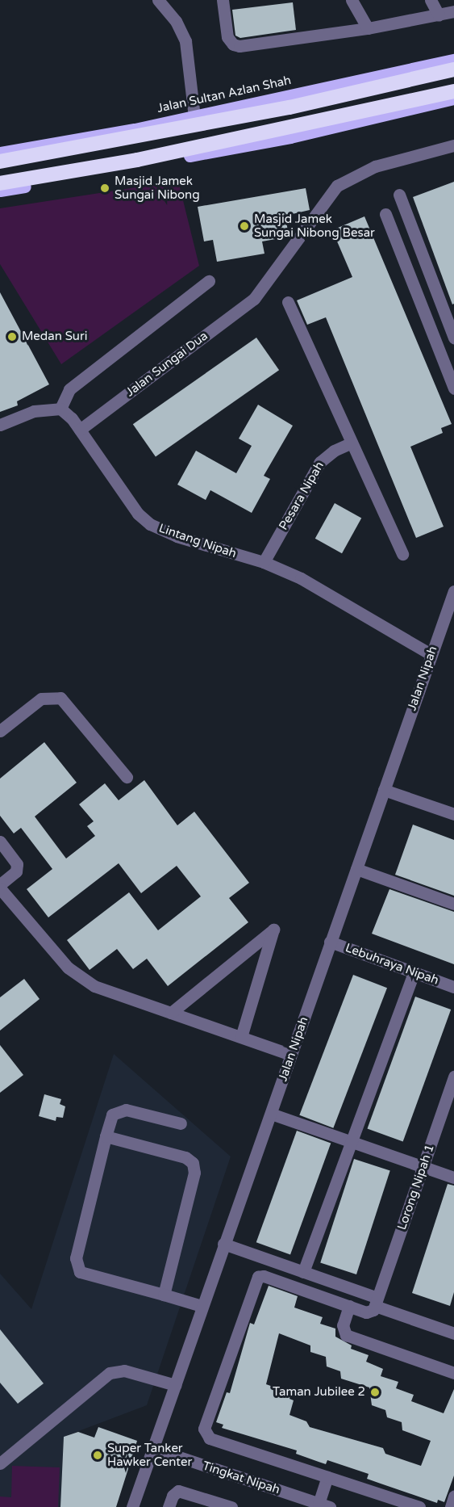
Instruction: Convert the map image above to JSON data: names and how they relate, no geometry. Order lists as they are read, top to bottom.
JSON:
{
  "streets": {
    "highway": ["Jalan Sultan Azlan Shah"],
    "street": [
      "Jalan Sungai Dua",
      "Pesara Nipah",
      "Lintang Nipah",
      "Jalan Nipah",
      "Lebuhraya Nipah",
      "Lorong Nipah 1",
      "Tingkat Nipah"
    ]
  },
  "crossings": [
    ["Jalan Sungai Dua", "Lintang Nipah"],
    ["Pesara Nipah", "Lintang Nipah"],
    ["Lintang Nipah", "Jalan Nipah"],
    ["Jalan Nipah", "Lebuhraya Nipah"],
    ["Jalan Nipah", "Tingkat Nipah"]
  ],
  "places": [
    "Masjid Jamek Sungai Nibong",
    "Masjid Jamek Sungai Nibong Besar",
    "Medan Suri",
    "Taman Jubilee 2",
    "Super Tanker Hawker Center"
  ]
}
